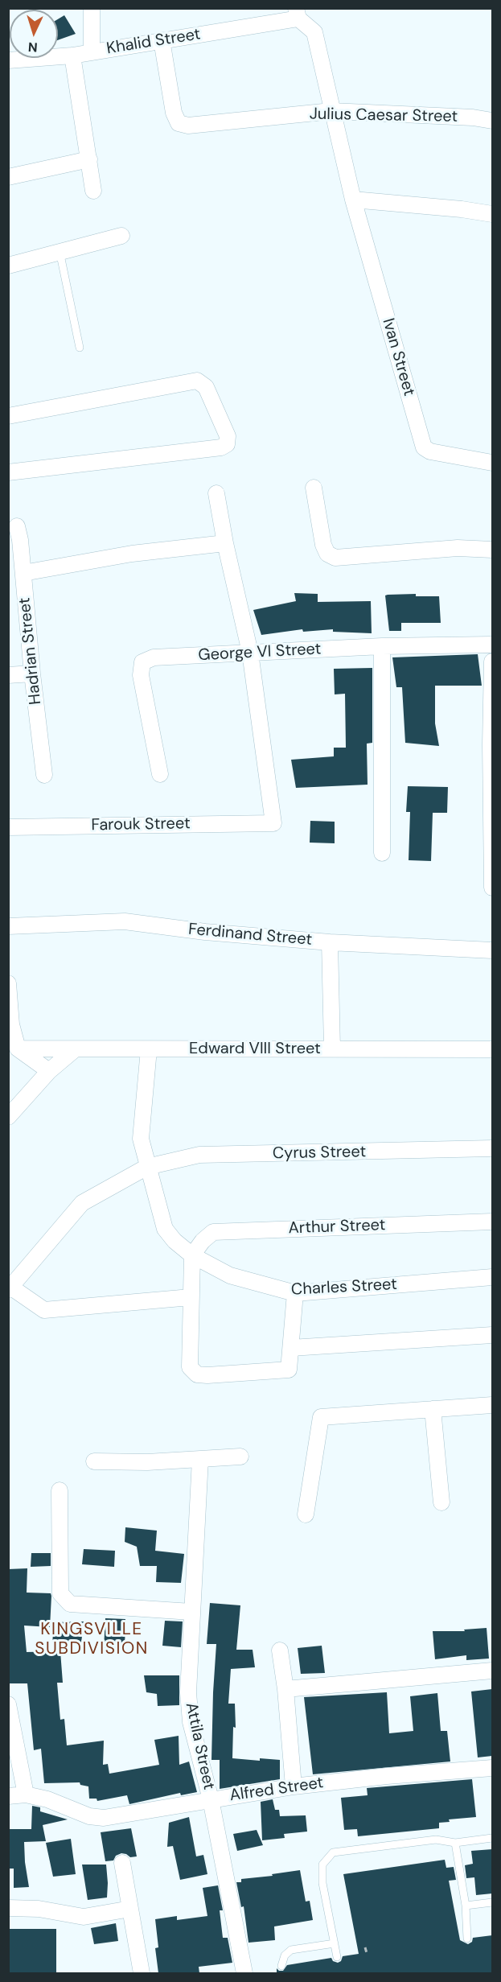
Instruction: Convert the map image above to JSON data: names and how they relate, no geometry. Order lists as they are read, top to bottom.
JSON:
{
  "streets": {
    "street": [
      "Khalid Street",
      "Julius Caesar Street",
      "Ivan Street",
      "Hadrian Street",
      "George VI Street",
      "Farouk Street",
      "Ferdinand Street",
      "Edward VIII Street",
      "Cyrus Street",
      "Arthur Street",
      "Charles Street",
      "Attila Street",
      "Alfred Street"
    ]
  },
  "crossings": [
    ["Khalid Street", "Julius Caesar Street"],
    ["George VI Street", "Farouk Street"],
    ["Edward VIII Street", "Charles Street"],
    ["Cyrus Street", "Charles Street"],
    ["Arthur Street", "Charles Street"],
    ["Attila Street", "Alfred Street"]
  ],
  "districts": ["KINGSVILLE SUBDIVISION"],
  "north": "bottom"
}
